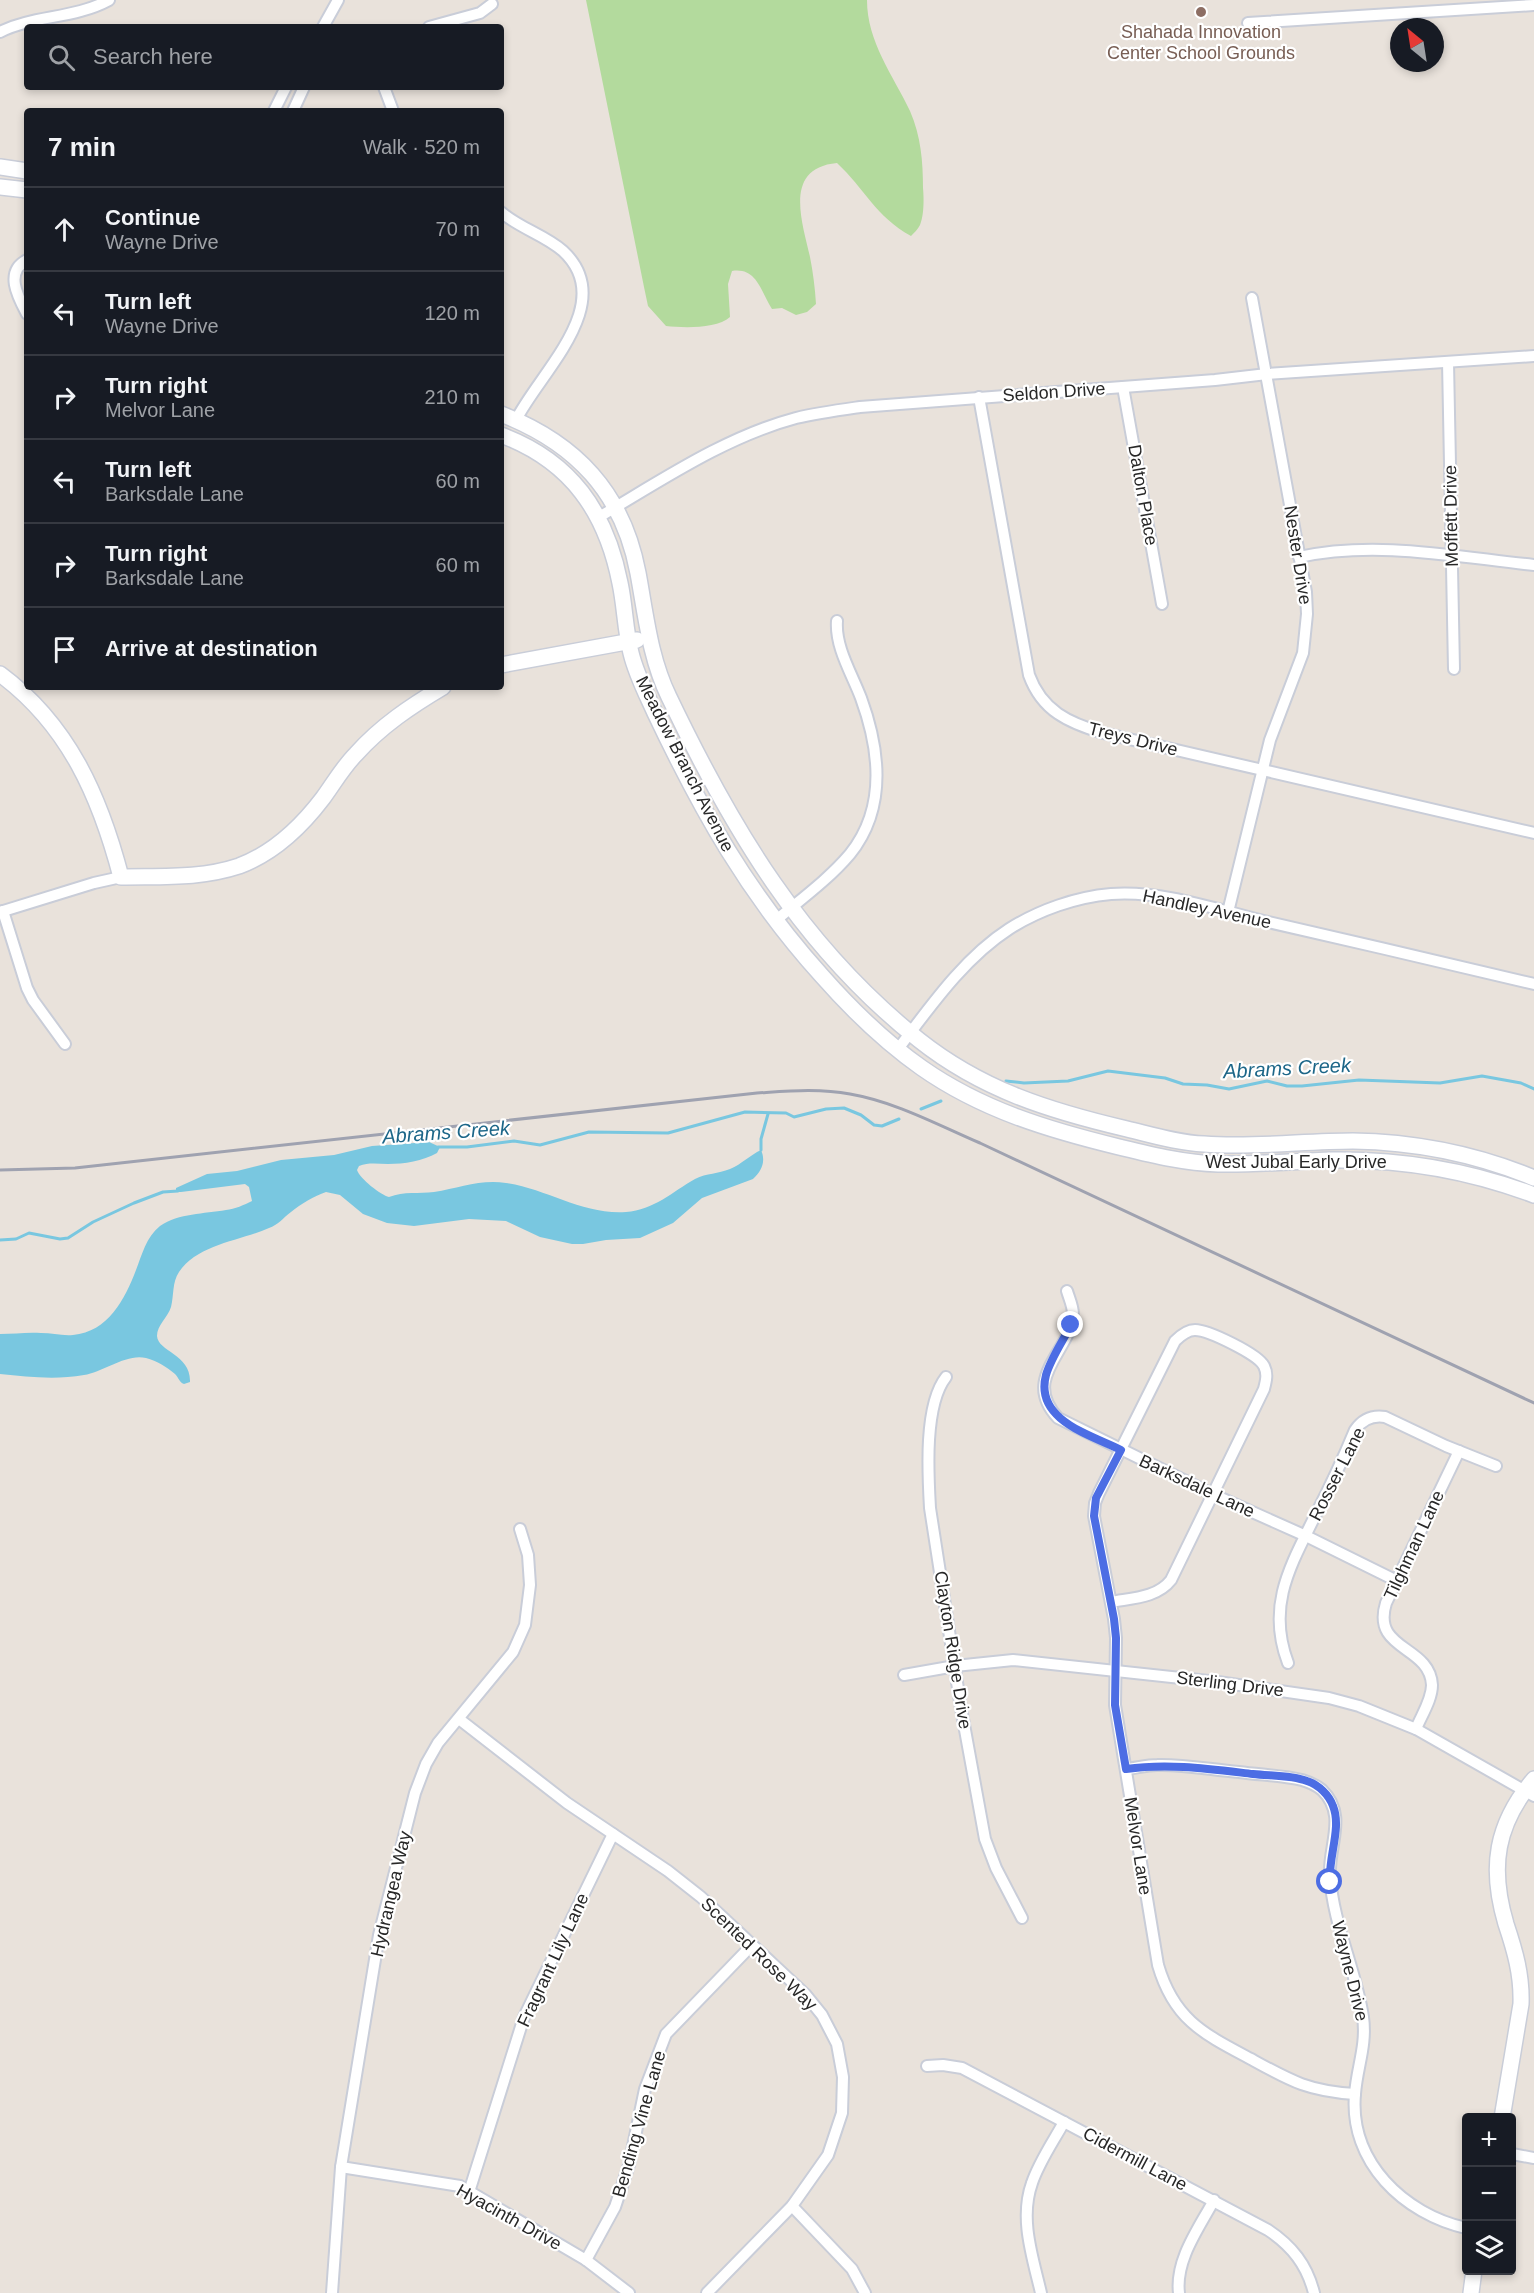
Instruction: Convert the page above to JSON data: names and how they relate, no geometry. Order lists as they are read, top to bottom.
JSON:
{
  "streets": {
    "main road": ["Meadow Branch Avenue", "West Jubal Early Drive"],
    "street": [
      "Seldon Drive",
      "Dalton Place",
      "Moffett Drive",
      "Nester Drive",
      "Treys Drive",
      "Handley Avenue",
      "Rosser Lane",
      "Barksdale Lane",
      "Tilghman Lane",
      "Clayton Ridge Drive",
      "Sterling Drive",
      "Melvor Lane",
      "Hydrangea Way",
      "Scented Rose Way",
      "Fragrant Lily Lane",
      "Wayne Drive",
      "Bending Vine Lane",
      "Cidermill Lane",
      "Hyacinth Drive"
    ]
  },
  "crossings": [
    ["Seldon Drive", "Dalton Place"],
    ["Seldon Drive", "Moffett Drive"],
    ["Seldon Drive", "Nester Drive"],
    ["Seldon Drive", "Treys Drive"],
    ["Seldon Drive", "Meadow Branch Avenue"],
    ["Nester Drive", "Treys Drive"],
    ["Nester Drive", "Handley Avenue"],
    ["Meadow Branch Avenue", "Handley Avenue"],
    ["Meadow Branch Avenue", "West Jubal Early Drive"],
    ["Handley Avenue", "West Jubal Early Drive"],
    ["Rosser Lane", "Barksdale Lane"],
    ["Rosser Lane", "Tilghman Lane"],
    ["Barksdale Lane", "Tilghman Lane"],
    ["Barksdale Lane", "Melvor Lane"],
    ["Tilghman Lane", "Sterling Drive"],
    ["Clayton Ridge Drive", "Sterling Drive"],
    ["Sterling Drive", "Melvor Lane"],
    ["Melvor Lane", "Wayne Drive"],
    ["Hydrangea Way", "Scented Rose Way"],
    ["Hydrangea Way", "Hyacinth Drive"],
    ["Scented Rose Way", "Fragrant Lily Lane"],
    ["Scented Rose Way", "Bending Vine Lane"],
    ["Fragrant Lily Lane", "Hyacinth Drive"],
    ["Bending Vine Lane", "Hyacinth Drive"]
  ],
  "water": ["Abrams Creek"],
  "places": ["Shahada Innovation Center School Grounds"],
  "north": "top left",
  "page": {
    "search": "Search here",
    "heading": ["7 min", "Walk · 520 m"],
    "list": [
      ["Continue", "Wayne Drive", "70 m"],
      ["Turn left", "Wayne Drive", "120 m"],
      ["Turn right", "Melvor Lane", "210 m"],
      ["Turn left", "Barksdale Lane", "60 m"],
      ["Turn right", "Barksdale Lane", "60 m"],
      "Arrive at destination"
    ],
    "map_buttons": ["+", "−"]
  }
}
